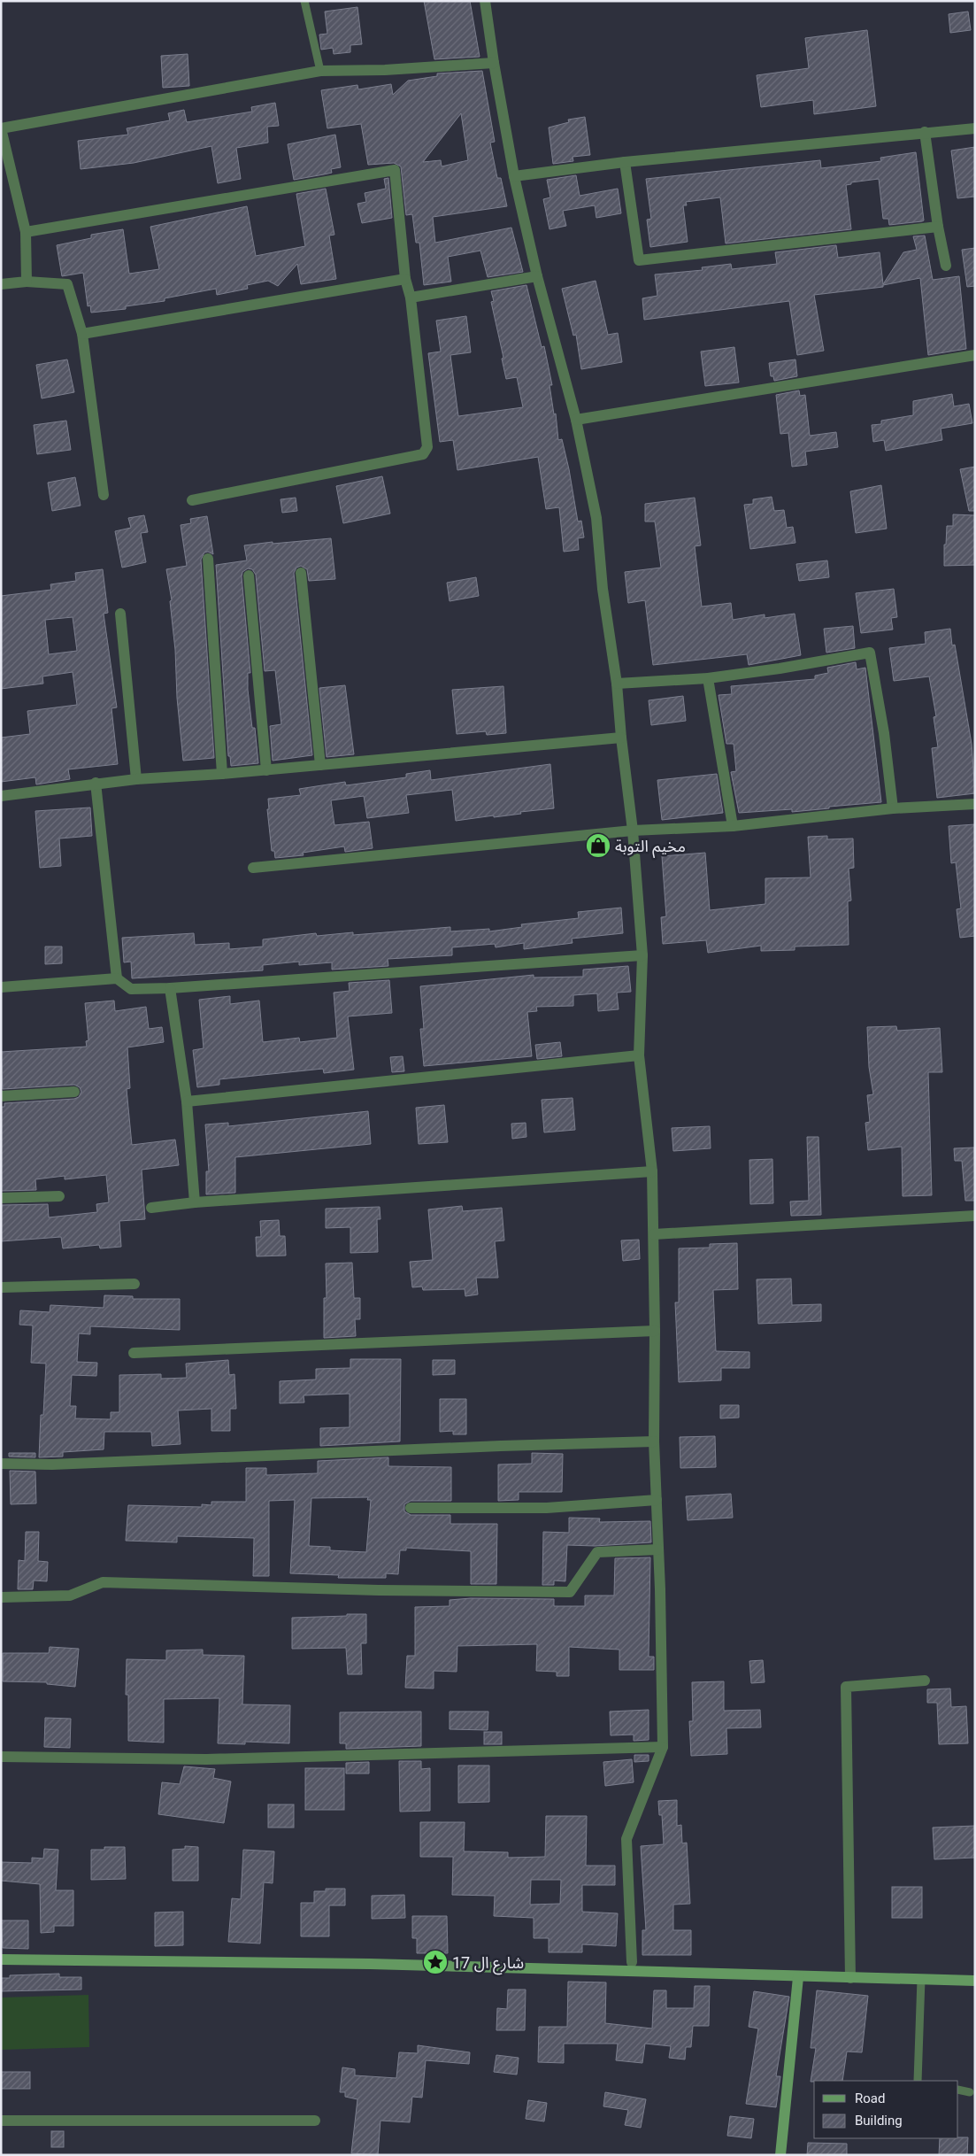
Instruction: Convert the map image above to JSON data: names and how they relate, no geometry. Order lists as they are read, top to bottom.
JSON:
{
  "places": {
    "shop": ["مخيم التوبة"],
    "place": ["شارع ال 17"]
  },
  "legend": ["Road", "Building"]
}
